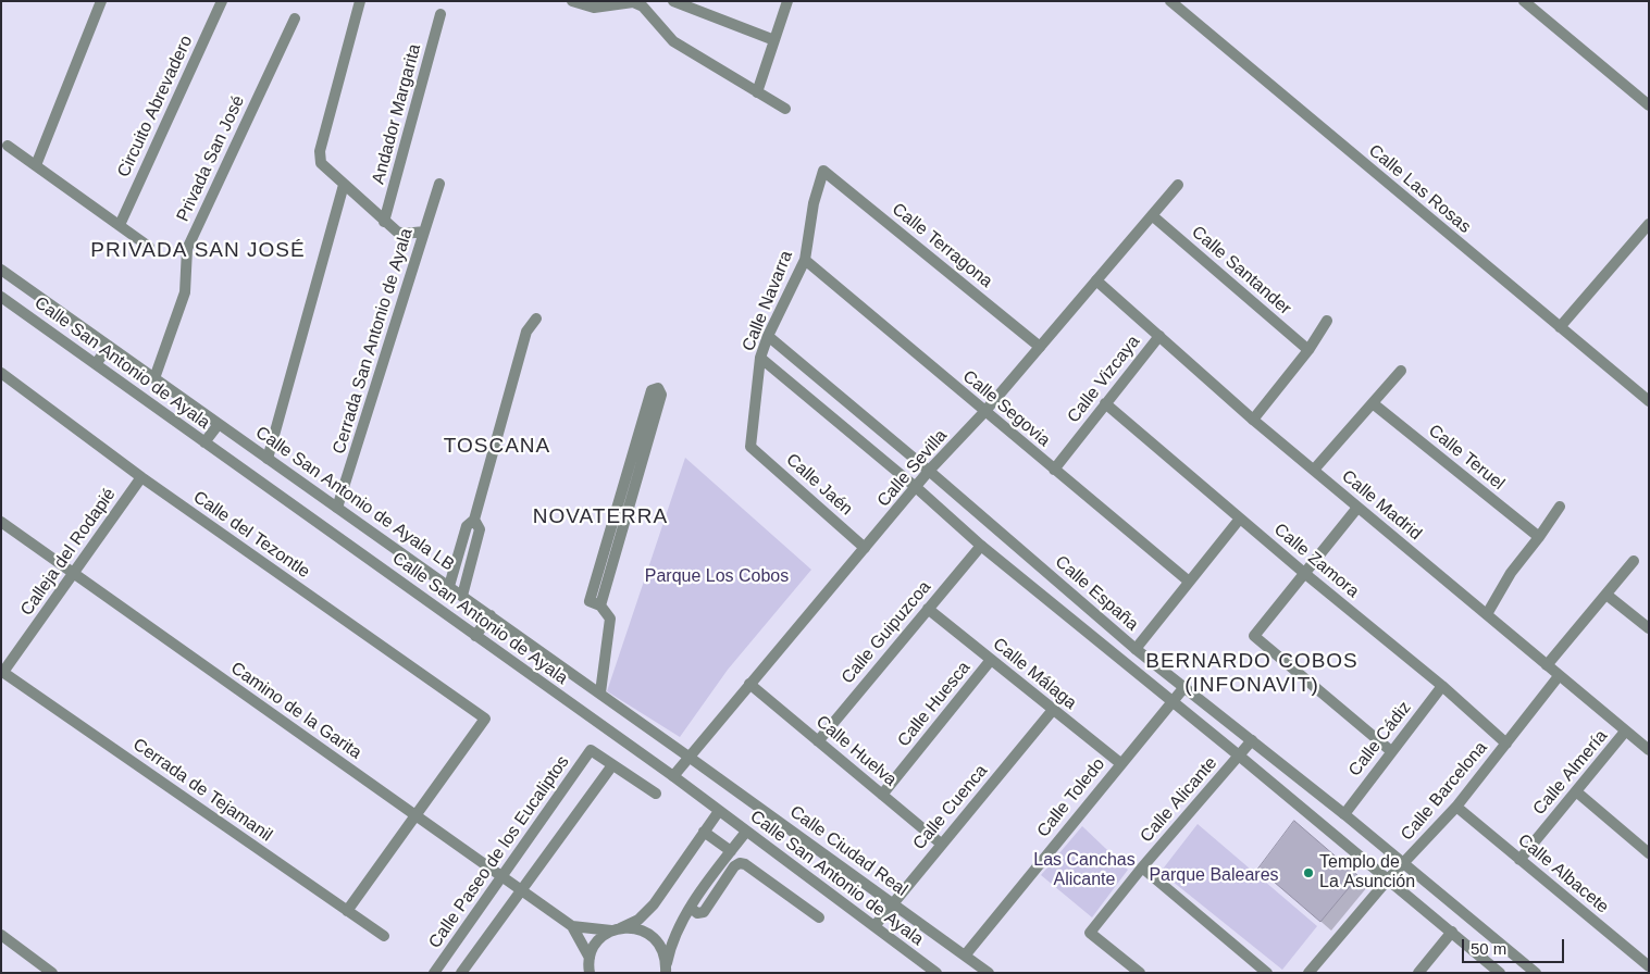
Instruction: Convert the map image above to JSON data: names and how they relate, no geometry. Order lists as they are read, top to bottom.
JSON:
{
  "streets": {
    "street": [
      "Circuito Abrevadero",
      "Andador Margarita",
      "Privada San José",
      "Calle Las Rosas",
      "Calle Terragona",
      "Calle Santander",
      "Calle Navarra",
      "Cerrada San Antonio de Ayala",
      "Calle San Antonio de Ayala",
      "Calle Vizcaya",
      "Calle Segovia",
      "Calle Teruel",
      "Calle Sevilla",
      "Calle Jaén",
      "Calle San Antonio de Ayala LB",
      "Calle Madrid",
      "Calle del Tezontle",
      "Calleja del Rodapié",
      "Calle Zamora",
      "Calle España",
      "Calle Guipuzcoa",
      "Calle Málaga",
      "Calle Huesca",
      "Camino de la Garita",
      "Calle Cádiz",
      "Calle Huelva",
      "Calle Almería",
      "Cerrada de Tejamanil",
      "Calle Barcelona",
      "Calle Toledo",
      "Calle Alicante",
      "Calle Cuenca",
      "Calle Ciudad Real",
      "Calle Paseo de los Eucaliptos",
      "Calle Albacete"
    ]
  },
  "crossings": [
    ["Privada San José", "Calle San Antonio de Ayala LB"],
    ["Calle Terragona", "Calle Navarra"],
    ["Calle Terragona", "Calle Sevilla"],
    ["Calle Santander", "Calle Sevilla"],
    ["Calle Navarra", "Calle Segovia"],
    ["Calle Navarra", "Calle Jaén"],
    ["Calle Navarra", "Calle España"],
    ["Cerrada San Antonio de Ayala", "Calle San Antonio de Ayala LB"],
    ["Calle San Antonio de Ayala", "Calle Sevilla"],
    ["Calle San Antonio de Ayala", "Calle Cuenca"],
    ["Calle Vizcaya", "Calle Segovia"],
    ["Calle Vizcaya", "Calle Madrid"],
    ["Calle Vizcaya", "Calle Zamora"],
    ["Calle Segovia", "Calle Sevilla"],
    ["Calle Sevilla", "Calle Jaén"],
    ["Calle Sevilla", "Calle San Antonio de Ayala LB"],
    ["Calle Sevilla", "Calle Madrid"],
    ["Calle Sevilla", "Calle España"],
    ["Calle Sevilla", "Calle Huelva"],
    ["Calle Sevilla", "Calle Ciudad Real"],
    ["Calle San Antonio de Ayala LB", "Calle Ciudad Real"],
    ["Calle Madrid", "Calle Almería"],
    ["Calle Madrid", "Calle Barcelona"],
    ["Calle del Tezontle", "Calleja del Rodapié"],
    ["Calle del Tezontle", "Camino de la Garita"],
    ["Calleja del Rodapié", "Camino de la Garita"],
    ["Calleja del Rodapié", "Cerrada de Tejamanil"],
    ["Calle Zamora", "Calle Cádiz"],
    ["Calle Zamora", "Calle Barcelona"],
    ["Calle España", "Calle Guipuzcoa"],
    ["Calle España", "Calle Cádiz"],
    ["Calle España", "Calle Barcelona"],
    ["Calle España", "Calle Toledo"],
    ["Calle España", "Calle Alicante"],
    ["Calle Guipuzcoa", "Calle Málaga"],
    ["Calle Guipuzcoa", "Calle Huelva"],
    ["Calle Málaga", "Calle Huesca"],
    ["Calle Málaga", "Calle Toledo"],
    ["Calle Málaga", "Calle Cuenca"],
    ["Calle Huesca", "Calle Huelva"],
    ["Camino de la Garita", "Calle Paseo de los Eucaliptos"],
    ["Calle Huelva", "Calle Cuenca"],
    ["Calle Almería", "Calle Albacete"],
    ["Calle Barcelona", "Calle Albacete"],
    ["Calle Toledo", "Calle Ciudad Real"],
    ["Calle Cuenca", "Calle Ciudad Real"]
  ],
  "districts": [
    "PRIVADA SAN JOSÉ",
    "TOSCANA",
    "NOVATERRA",
    "BERNARDO COBOS (INFONAVIT)"
  ],
  "parks": ["Parque Los Cobos", "Las Canchas Alicante", "Parque Baleares"],
  "places": ["Templo de La Asunción"],
  "scale_bar": "50 m"
}
